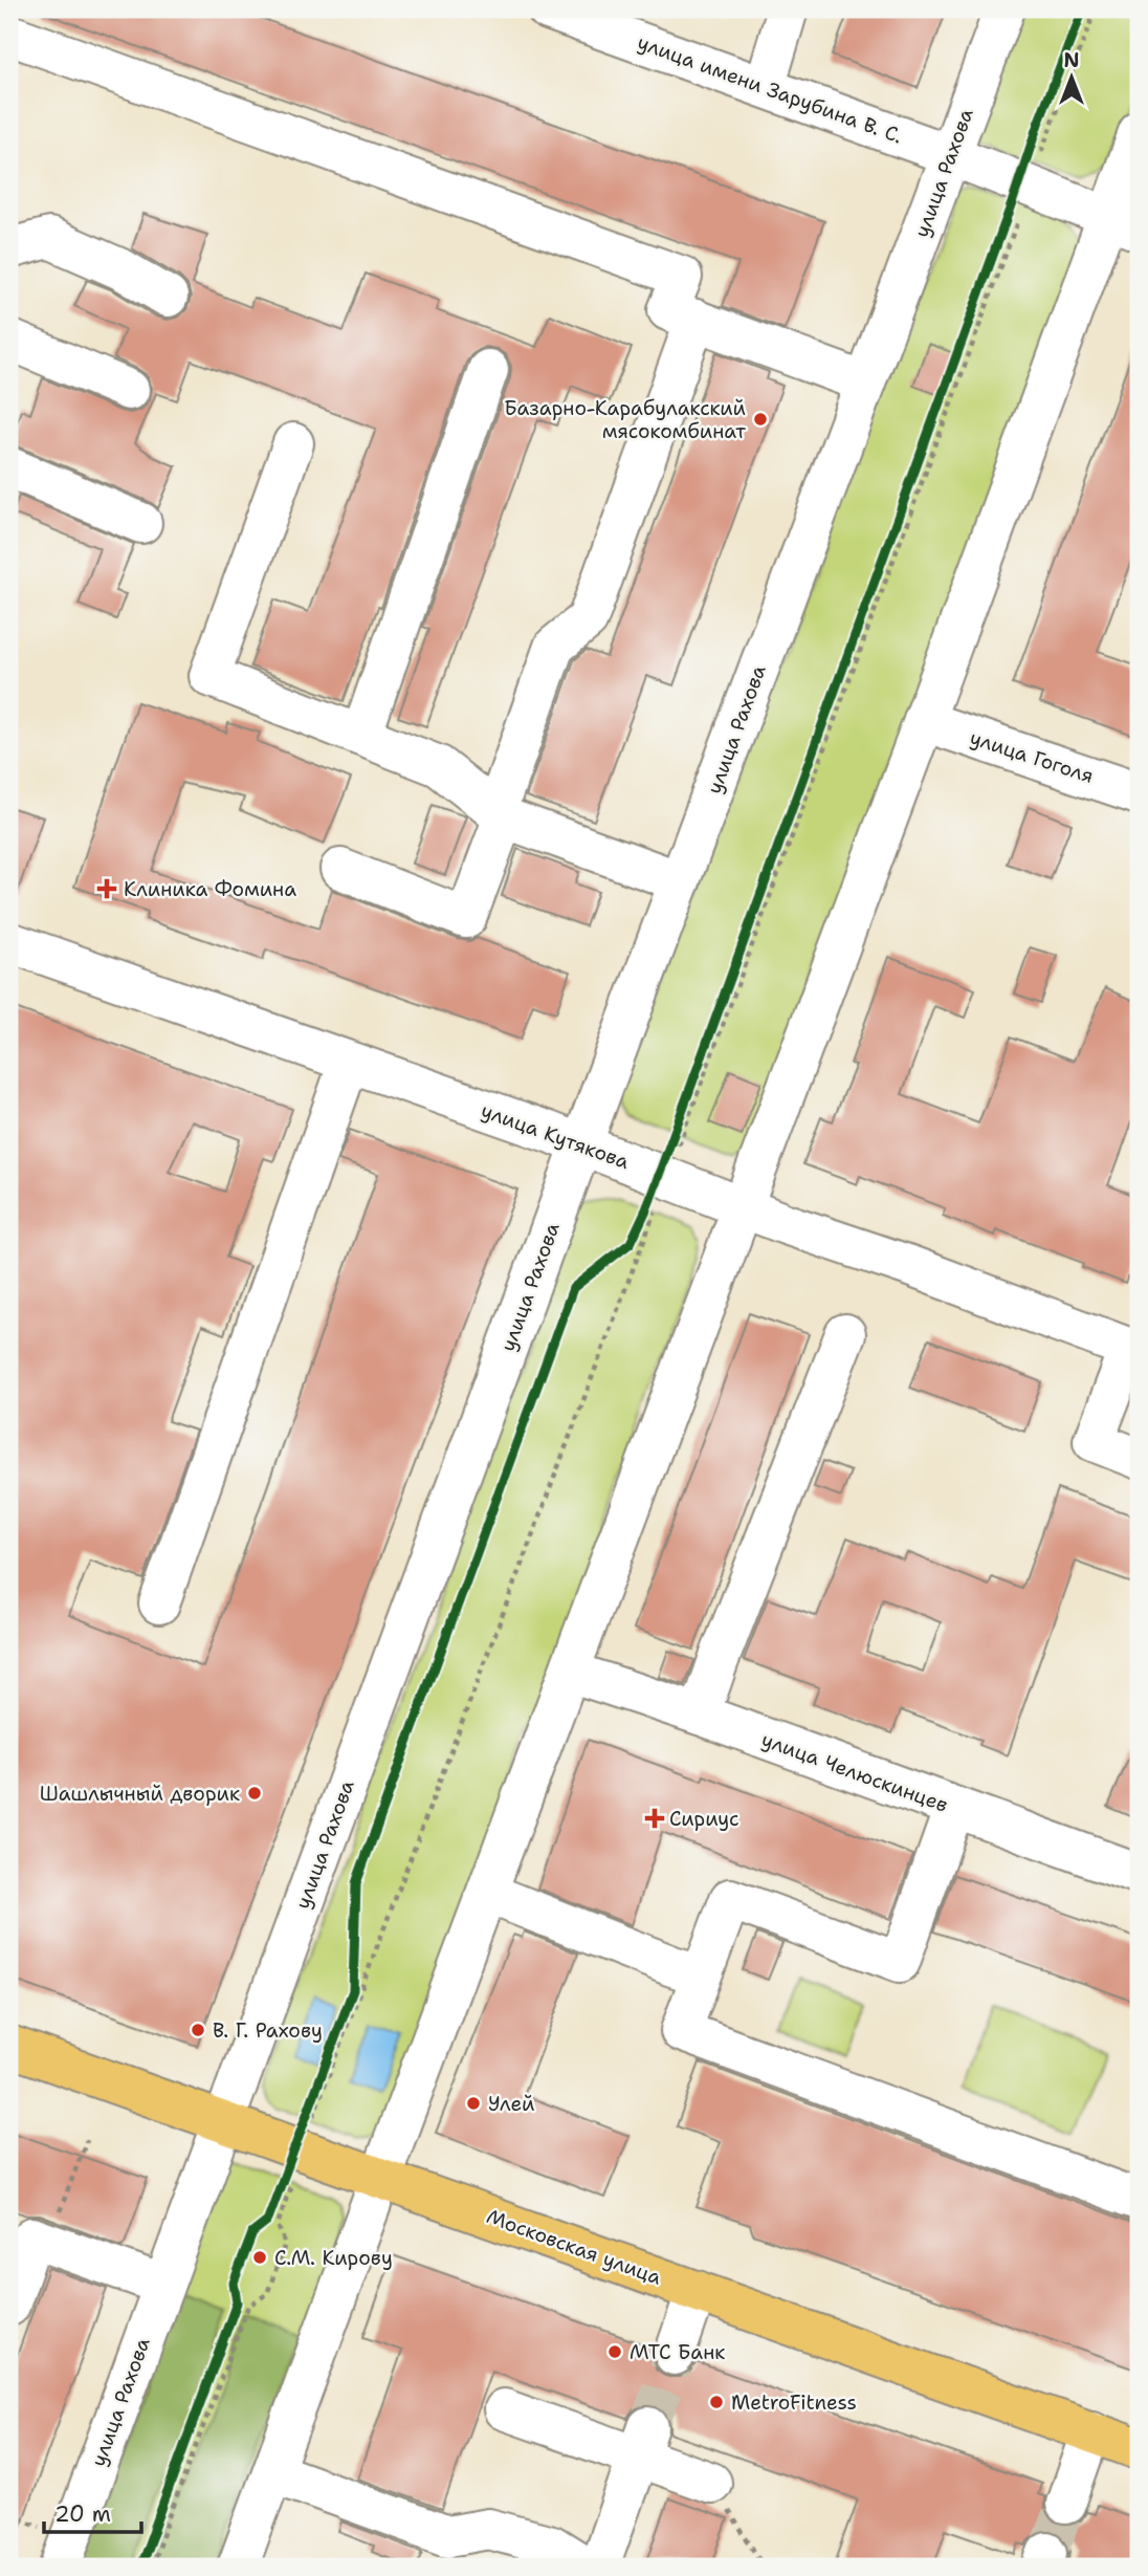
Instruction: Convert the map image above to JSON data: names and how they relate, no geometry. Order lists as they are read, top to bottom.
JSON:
{
  "streets": {
    "main road": ["Московская улица"],
    "street": [
      "улица имени Зарубина В. С.",
      "улица Рахова",
      "улица Гоголя",
      "улица Кутякова",
      "улица Челюскинцев"
    ]
  },
  "crossings": [
    ["улица имени Зарубина В. С.", "улица Рахова"],
    ["улица Рахова", "улица Кутякова"],
    ["улица Рахова", "Московская улица"]
  ],
  "places": {
    "other": [
      "Базарно-Карабулакский мясокомбинат",
      "Шашлычный дворик",
      "В. Г. Рахову",
      "Улей",
      "С.М. Кирову",
      "МТС Банк",
      "MetroFitness"
    ],
    "health": ["Клиника Фомина", "Сириус"]
  },
  "scale_bar": "20 m",
  "north": "top"
}
